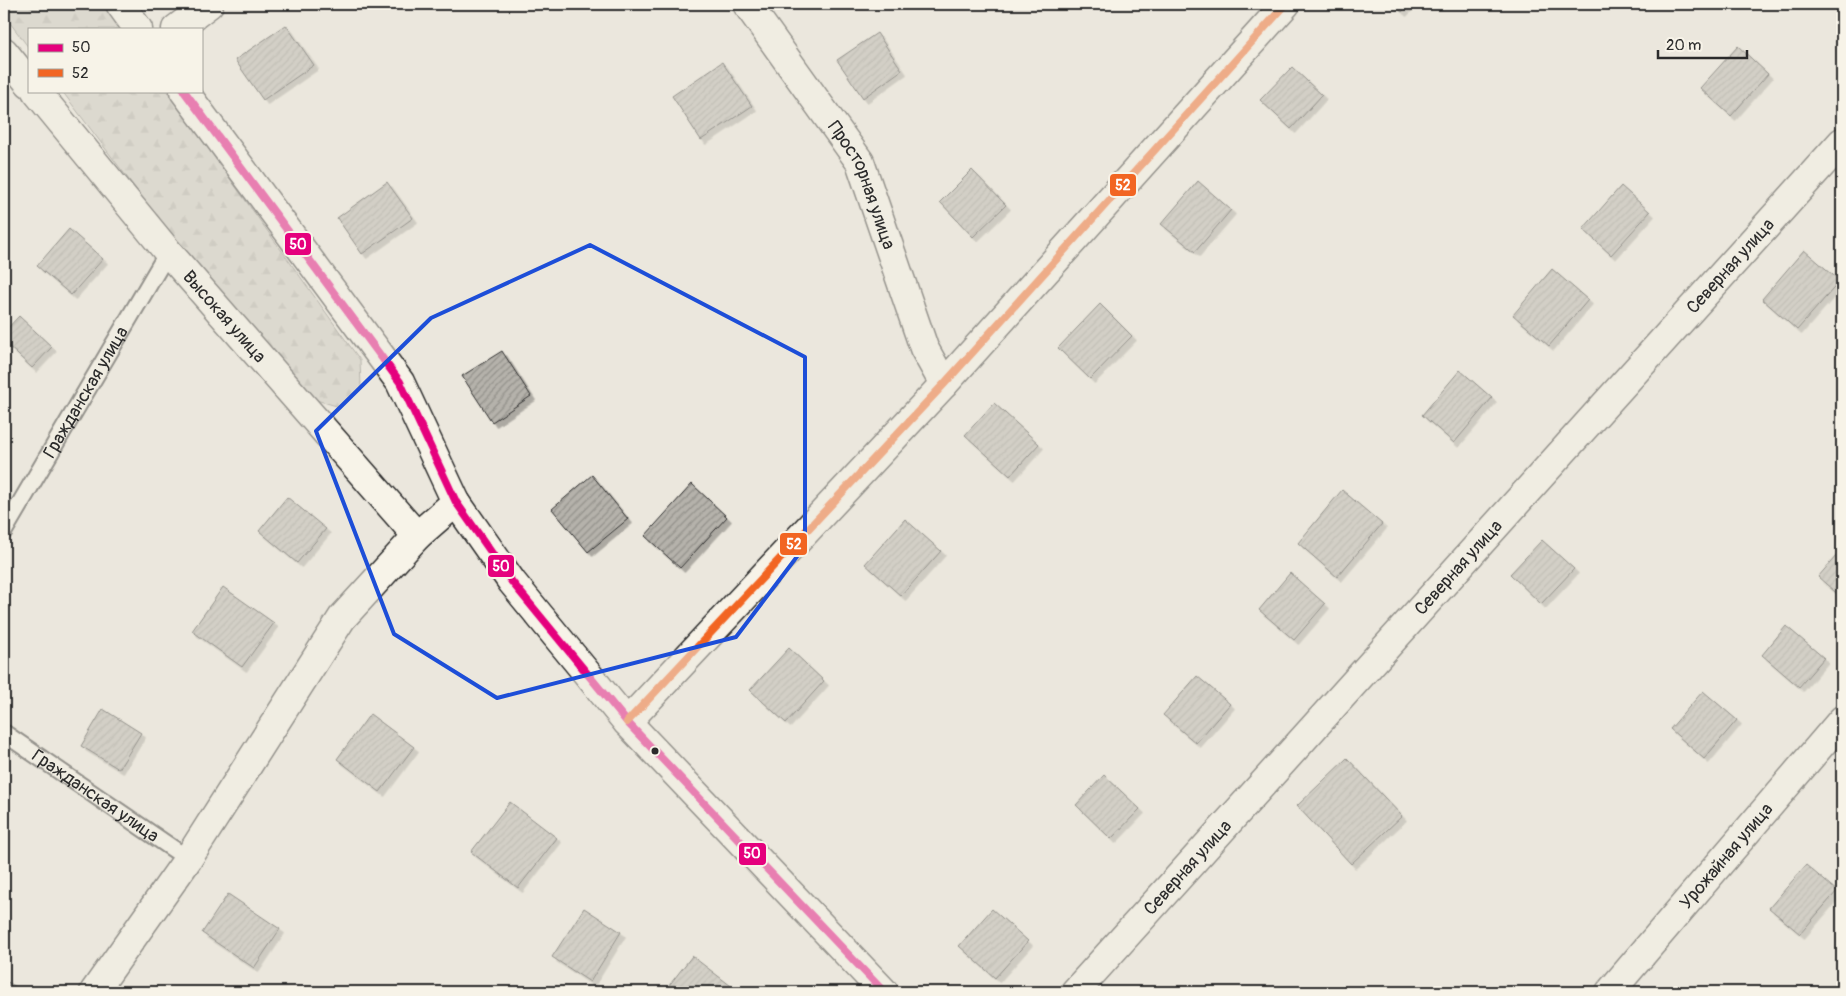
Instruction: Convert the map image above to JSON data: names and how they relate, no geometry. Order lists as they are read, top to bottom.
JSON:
{
  "streets": {
    "street": [
      "Просторная улица",
      "Северная улица",
      "Высокая улица",
      "Урожайная улица"
    ],
    "lane": ["Гражданская улица"]
  },
  "crossings": [
    ["Высокая улица", "Гражданская улица"]
  ],
  "lines": ["transit line 52", "transit line 50"],
  "legend": ["50", "52"],
  "scale_bar": "20 m"
}
